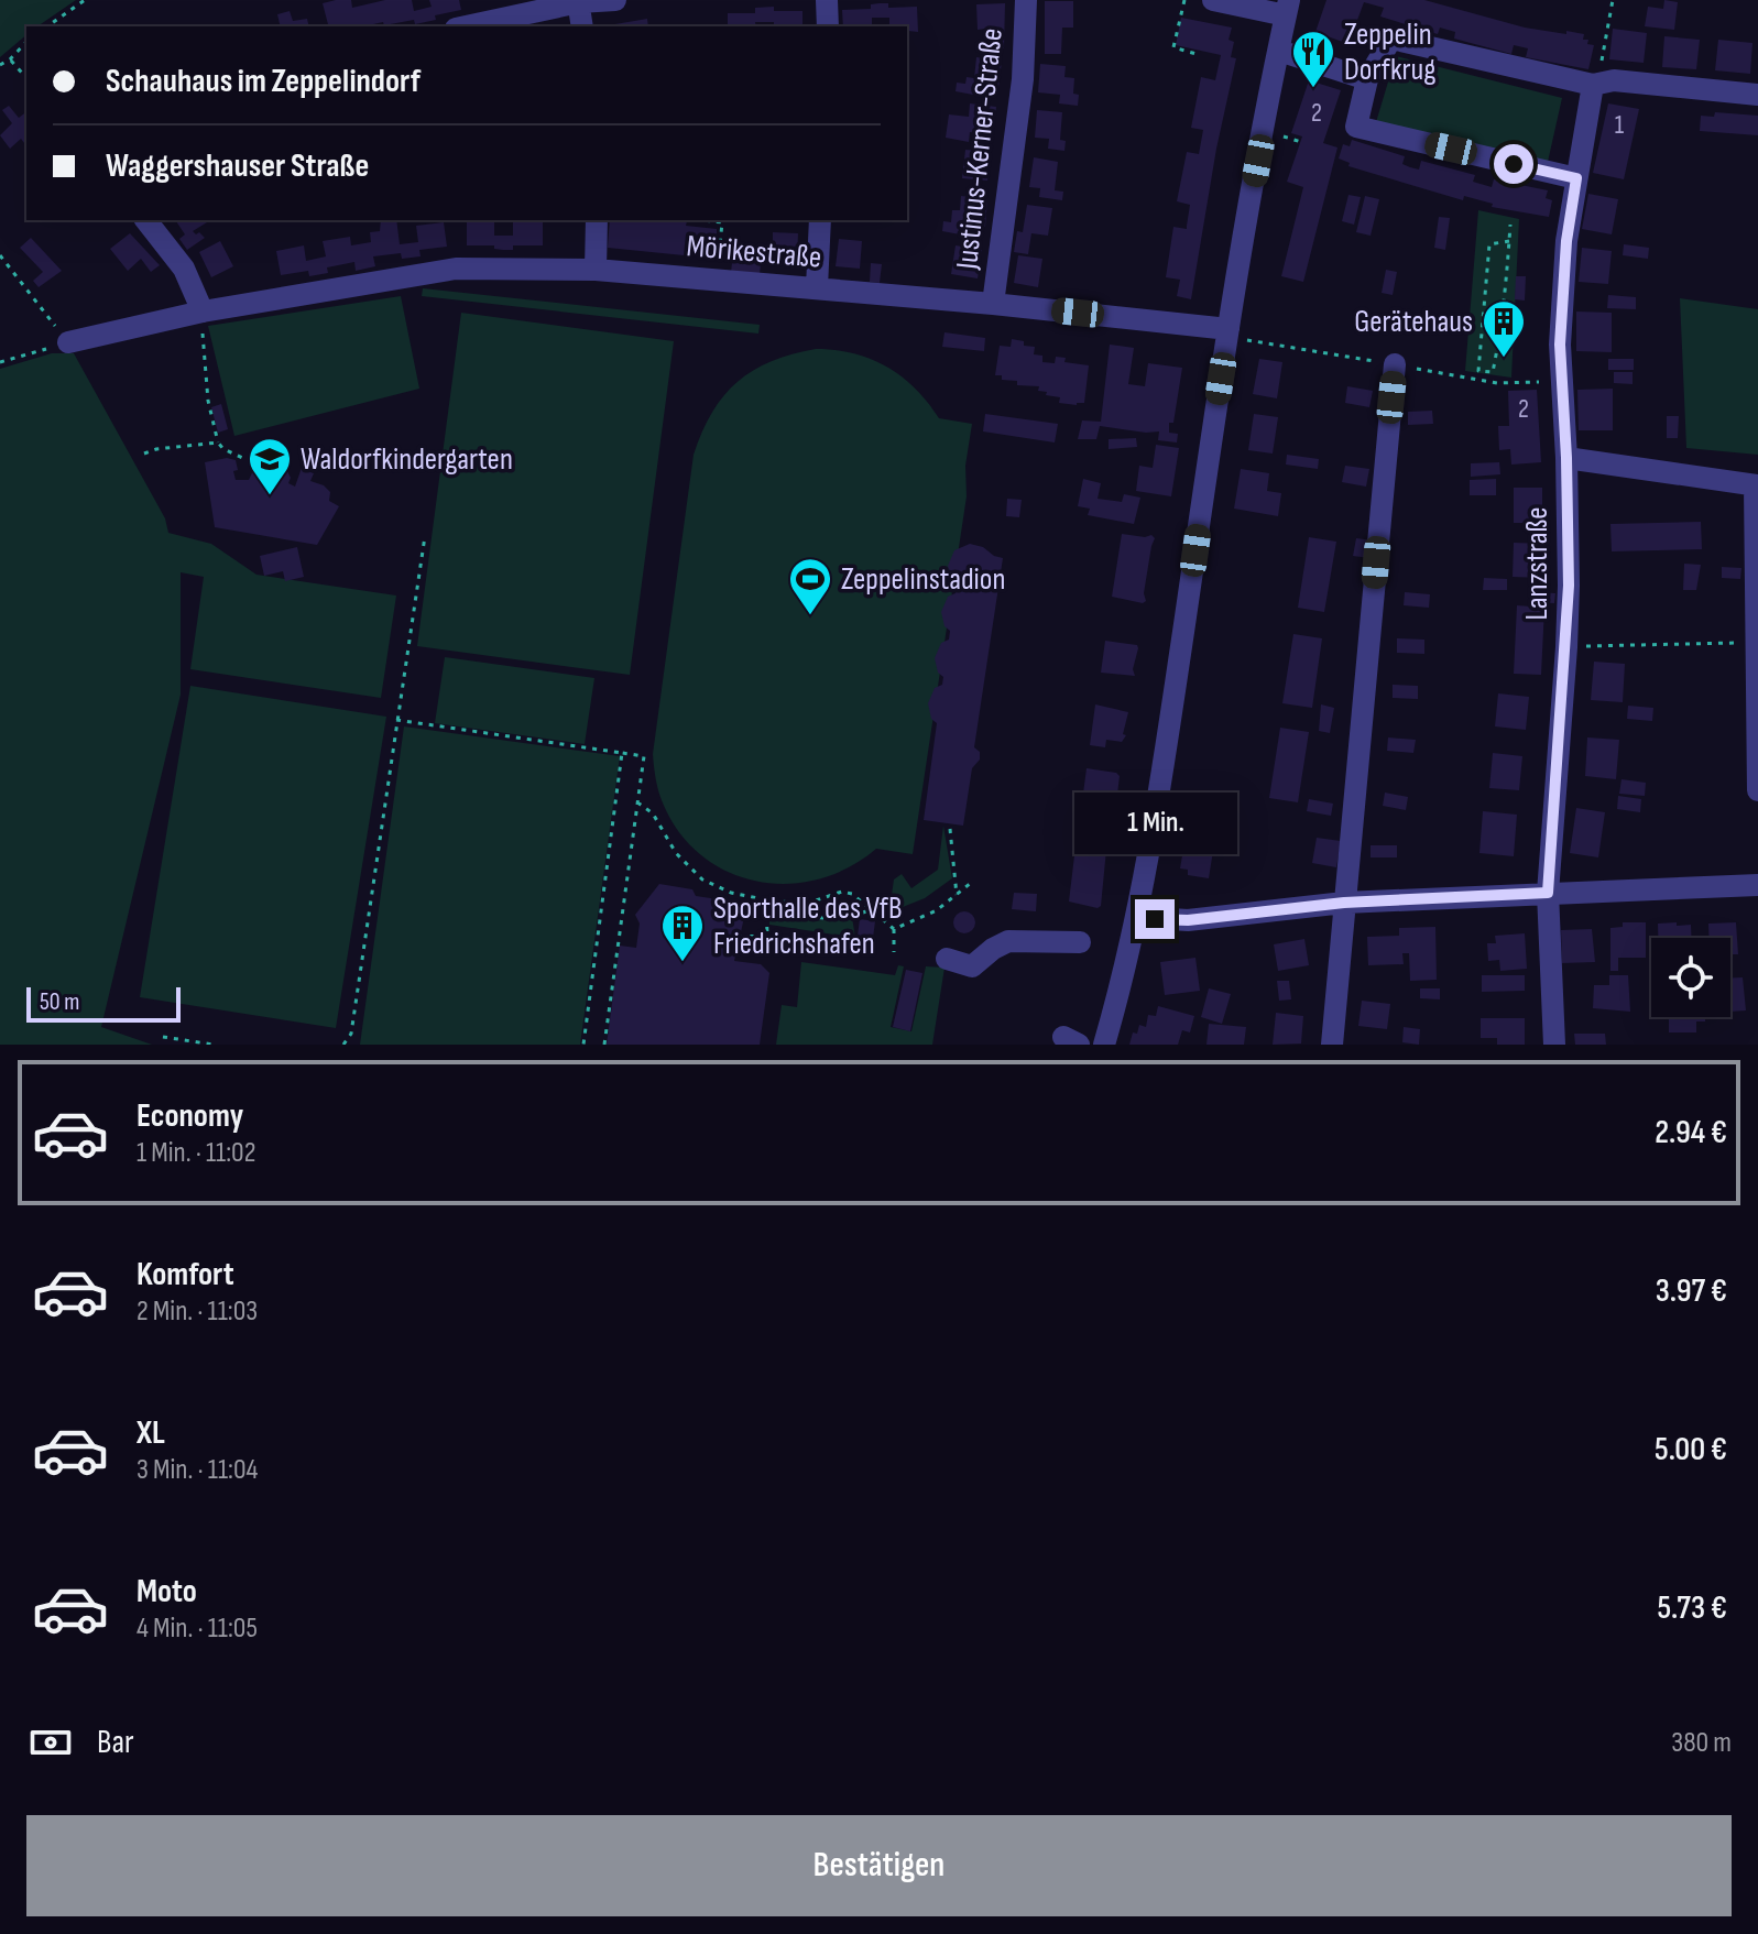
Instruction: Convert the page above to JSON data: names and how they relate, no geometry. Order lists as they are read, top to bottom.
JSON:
{
  "streets": {
    "street": ["Justinus-Kerner-Straße", "Mörikestraße", "Lanzstraße"]
  },
  "crossings": [
    ["Justinus-Kerner-Straße", "Mörikestraße"]
  ],
  "places": {
    "restaurant": ["Zeppelin Dorfkrug"],
    "building": ["Gerätehaus", "Sporthalle des VfB Friedrichshafen"],
    "school or university": ["Waldorfkindergarten"],
    "sports": ["Zeppelinstadion"]
  },
  "house_numbers": ["2", "1", "2"],
  "scale_bar": "50 m",
  "page": {
    "banner": ["Schauhaus im Zeppelindorf", "Waggershauser Straße"],
    "bubble": "1 Min.",
    "scale": "50 m",
    "list": [
      {
        "name": "Economy",
        "note": "1 Min. · 11:02",
        "value": "2.94 €"
      },
      {
        "name": "Komfort",
        "note": "2 Min. · 11:03",
        "value": "3.97 €"
      },
      {
        "name": "XL",
        "note": "3 Min. · 11:04",
        "value": "5.00 €"
      },
      {
        "name": "Moto",
        "note": "4 Min. · 11:05",
        "value": "5.73 €"
      }
    ],
    "pay": ["Bar", "380 m"],
    "buttons": "Bestätigen"
  }
}
